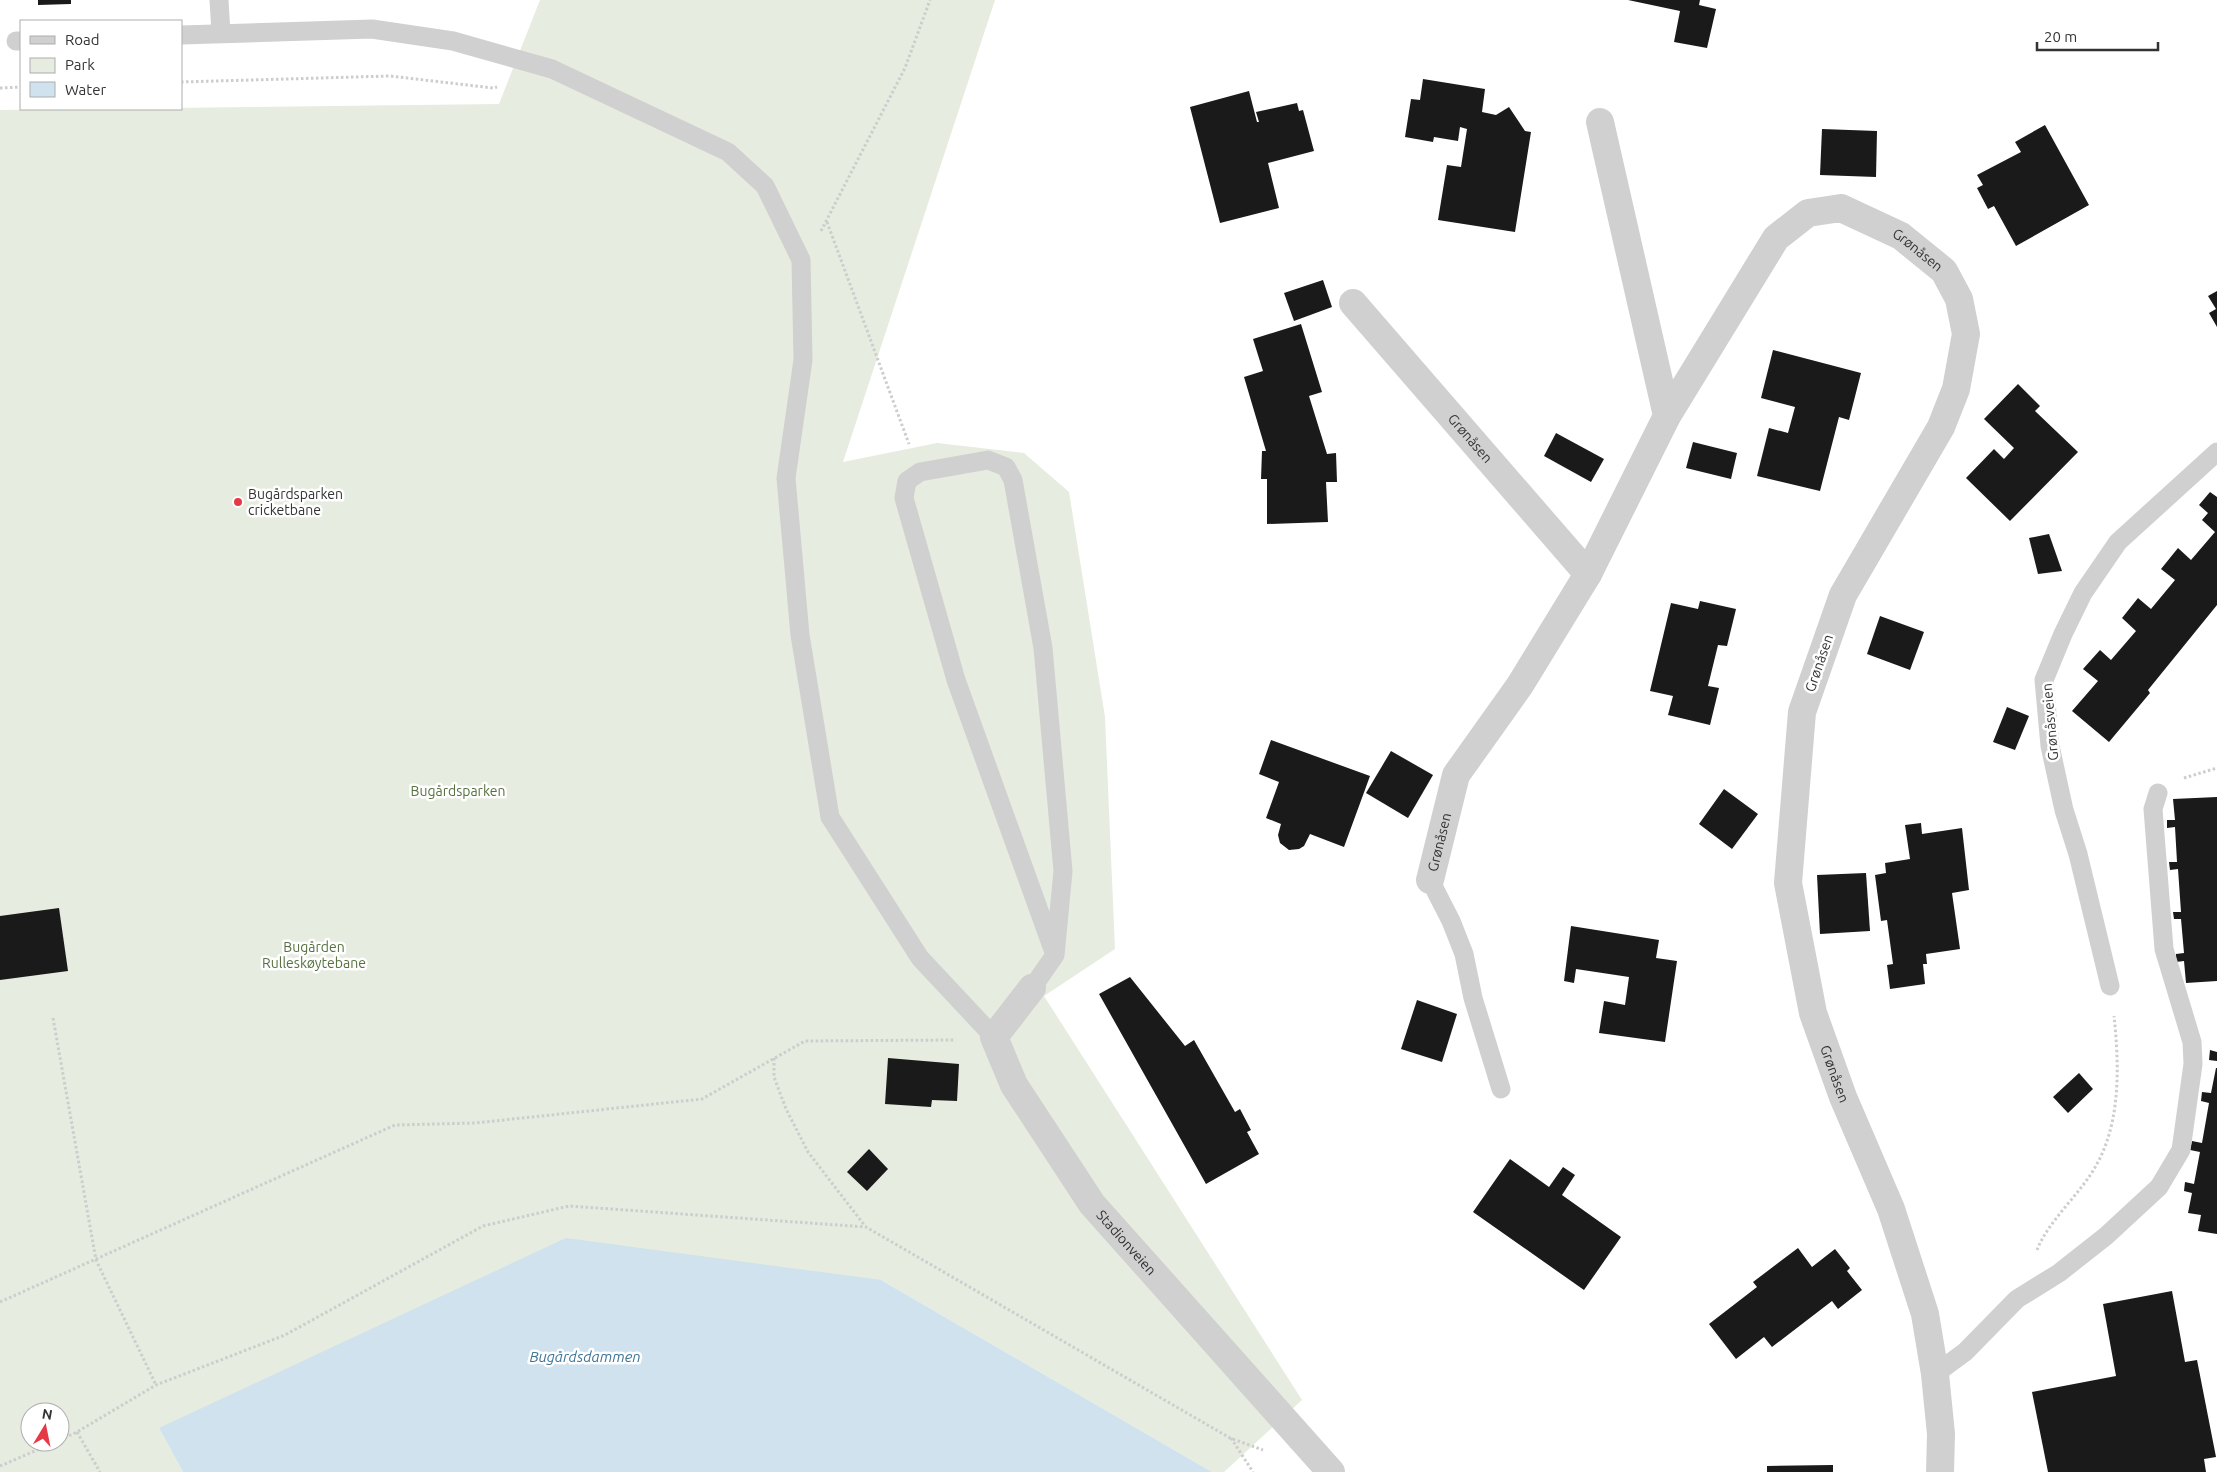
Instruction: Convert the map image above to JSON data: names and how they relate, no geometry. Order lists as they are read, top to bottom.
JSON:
{
  "streets": {
    "street": ["Grønåsen", "Stadionveien"],
    "lane": ["Grønåsveien"]
  },
  "water": ["Bugårdsdammen"],
  "parks": ["Bugårdsparken", "Bugården Rulleskøytebane"],
  "places": ["Bugårdsparken cricketbane"],
  "legend": ["Road", "Park", "Water"],
  "scale_bar": "20 m",
  "north": "top"
}
